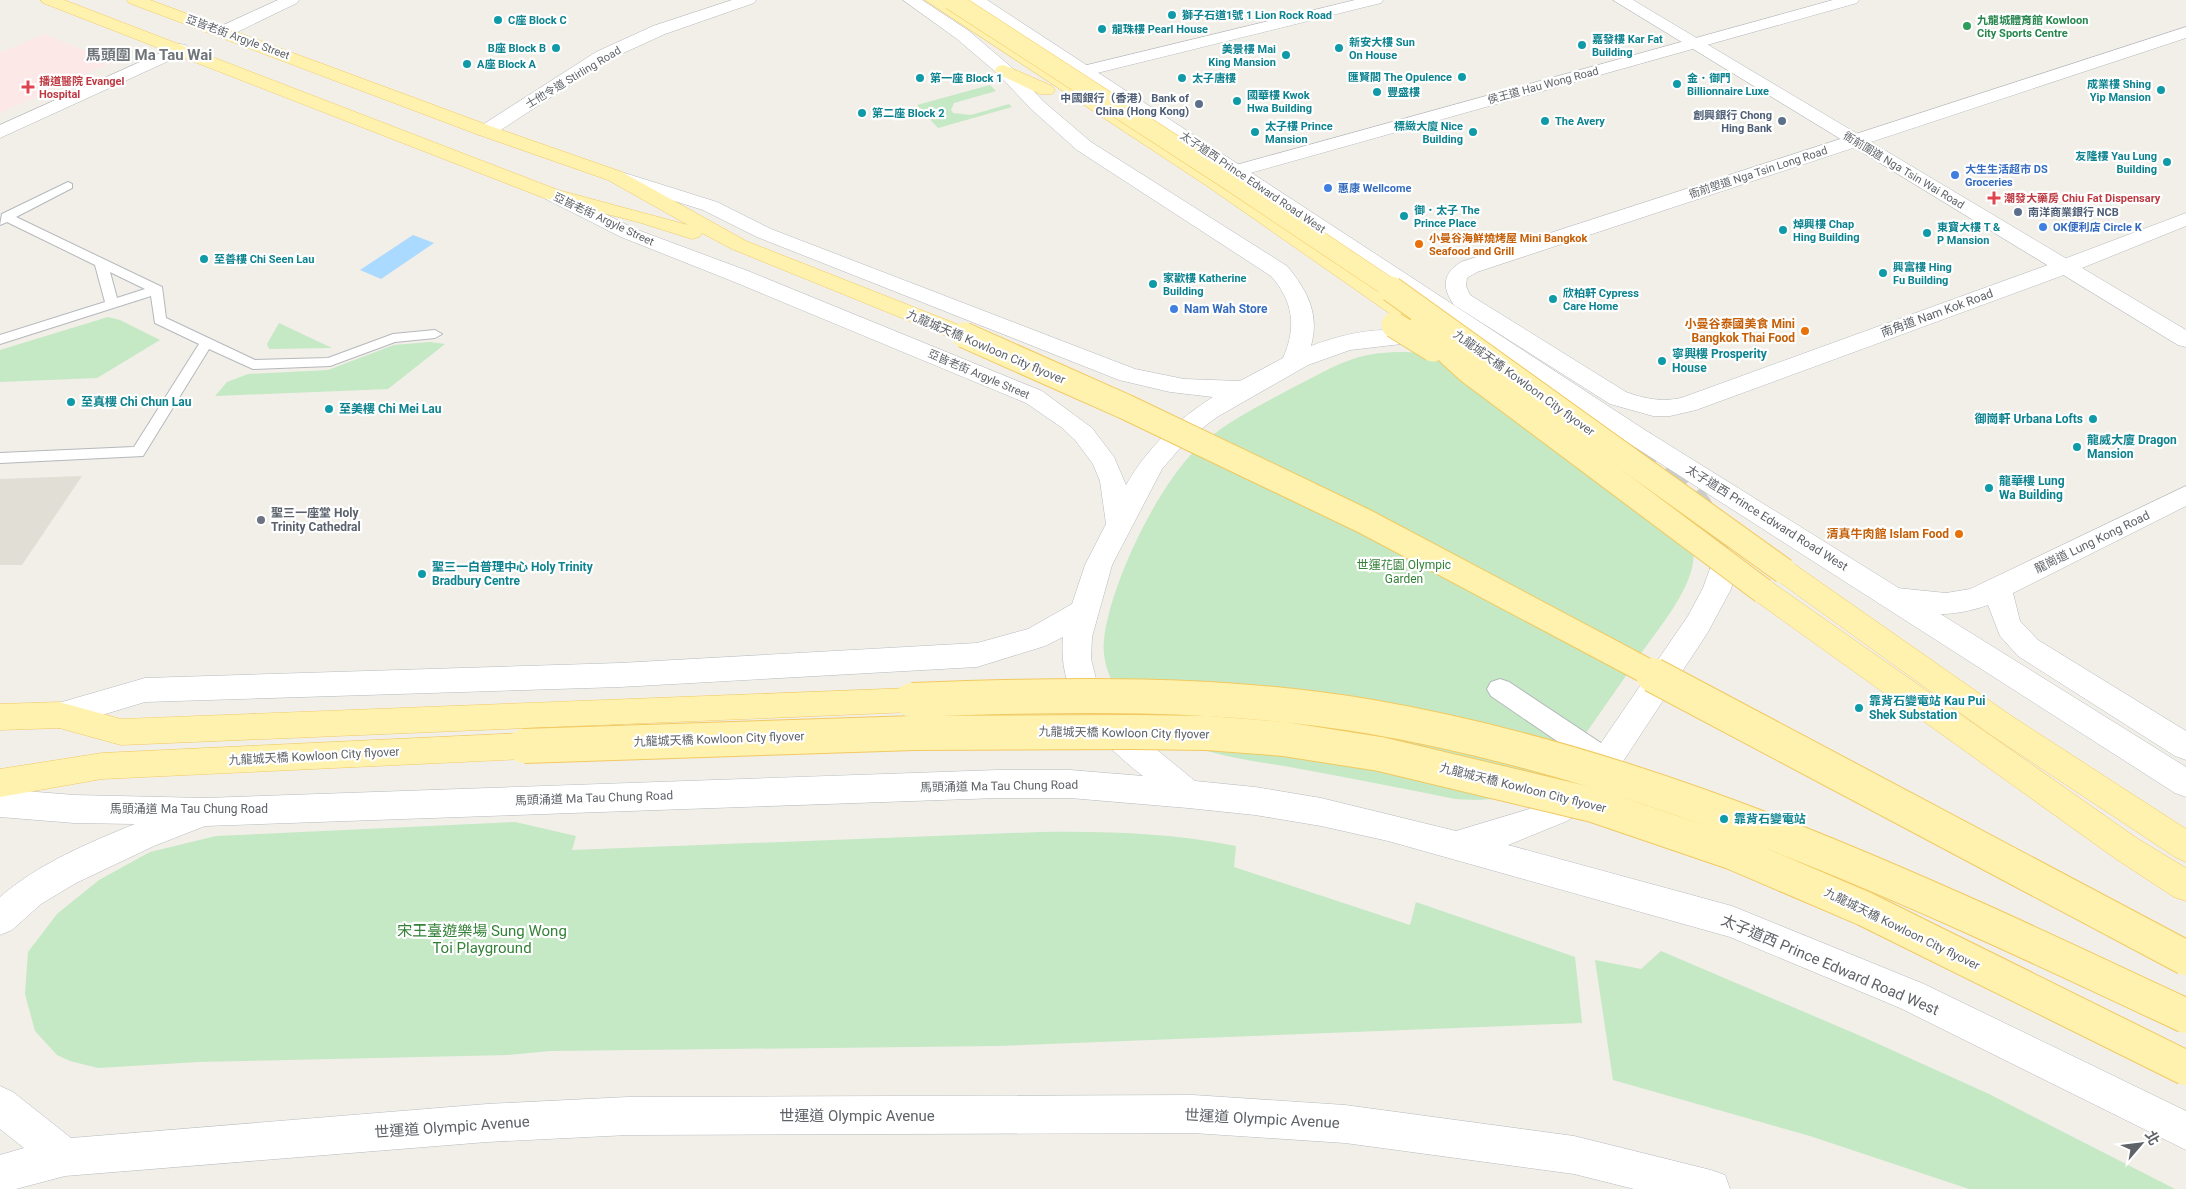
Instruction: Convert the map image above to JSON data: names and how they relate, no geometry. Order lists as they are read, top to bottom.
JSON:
{
  "streets": {
    "main road": [
      "亞皆老街 Argyle Street",
      "士他令道 Stirling Road",
      "侯王道 Hau Wong Road",
      "衙前圍道 Nga Tsin Wai Road",
      "衙前塱道 Nga Tsin Long Road",
      "太子道西 Prince Edward Road West",
      "南角道 Nam Kok Road",
      "九龍城天橋 Kowloon City flyover",
      "龍崗道 Lung Kong Road",
      "馬頭涌道 Ma Tau Chung Road",
      "世運道 Olympic Avenue"
    ]
  },
  "crossings": [
    ["亞皆老街 Argyle Street", "士他令道 Stirling Road"],
    ["亞皆老街 Argyle Street", "九龍城天橋 Kowloon City flyover"],
    ["侯王道 Hau Wong Road", "衙前圍道 Nga Tsin Wai Road"],
    ["侯王道 Hau Wong Road", "太子道西 Prince Edward Road West"],
    ["衙前圍道 Nga Tsin Wai Road", "衙前塱道 Nga Tsin Long Road"],
    ["衙前圍道 Nga Tsin Wai Road", "南角道 Nam Kok Road"],
    ["衙前塱道 Nga Tsin Long Road", "南角道 Nam Kok Road"],
    ["太子道西 Prince Edward Road West", "龍崗道 Lung Kong Road"],
    ["太子道西 Prince Edward Road West", "馬頭涌道 Ma Tau Chung Road"]
  ],
  "districts": ["馬頭圍 Ma Tau Wai"],
  "parks": ["世運花園 Olympic Garden", "宋王臺遊樂場 Sung Wong Toi Playground"],
  "places": {
    "other": [
      "獅子石道1號 1 Lion Rock Road",
      "C座 Block C",
      "九龍城體育館 Kowloon City Sports Centre",
      "龍珠樓 Pearl House",
      "嘉發樓 Kar Fat Building",
      "B座 Block B",
      "新安大樓 Sun On House",
      "美景樓 Mai King Mansion",
      "A座 Block A",
      "匯賢閣 The Opulence",
      "第一座 Block 1",
      "太子唐樓",
      "金．御門 Billionnaire Luxe",
      "成業樓 Shing Yip Mansion",
      "豐盛樓",
      "國華樓 Kwok Hwa Building",
      "中國銀行（香港） Bank of China (Hong Kong)",
      "第二座 Block 2",
      "The Avery",
      "創興銀行 Chong Hing Bank",
      "太子樓 Prince Mansion",
      "標緻大廈 Nice Building",
      "友隆樓 Yau Lung Building",
      "大生生活超市 DS Groceries",
      "惠康 Wellcome",
      "南洋商業銀行 NCB",
      "御．太子 The Prince Place",
      "OK便利店 Circle K",
      "焯興樓 Chap Hing Building",
      "東寶大樓 T & P Mansion",
      "小曼谷海鮮燒烤屋 Mini Bangkok Seafood and Grill",
      "至善樓 Chi Seen Lau",
      "興富樓 Hing Fu Building",
      "家歡樓 Katherine Building",
      "欣柏軒 Cypress Care Home",
      "Nam Wah Store",
      "小曼谷泰國美食 Mini Bangkok Thai Food",
      "寧興樓 Prosperity House",
      "至真樓 Chi Chun Lau",
      "至美樓 Chi Mei Lau",
      "御崗軒 Urbana Lofts",
      "龍威大廈 Dragon Mansion",
      "龍華樓 Lung Wa Building",
      "聖三一座堂 Holy Trinity Cathedral",
      "清真牛肉館 Islam Food",
      "聖三一白普理中心 Holy Trinity Bradbury Centre",
      "靠背石變電站 Kau Pui Shek Substation",
      "靠背石變電站"
    ],
    "health": ["播道醫院 Evangel Hospital", "潮發大藥房 Chiu Fat Dispensary"]
  },
  "north": "top right"
}
